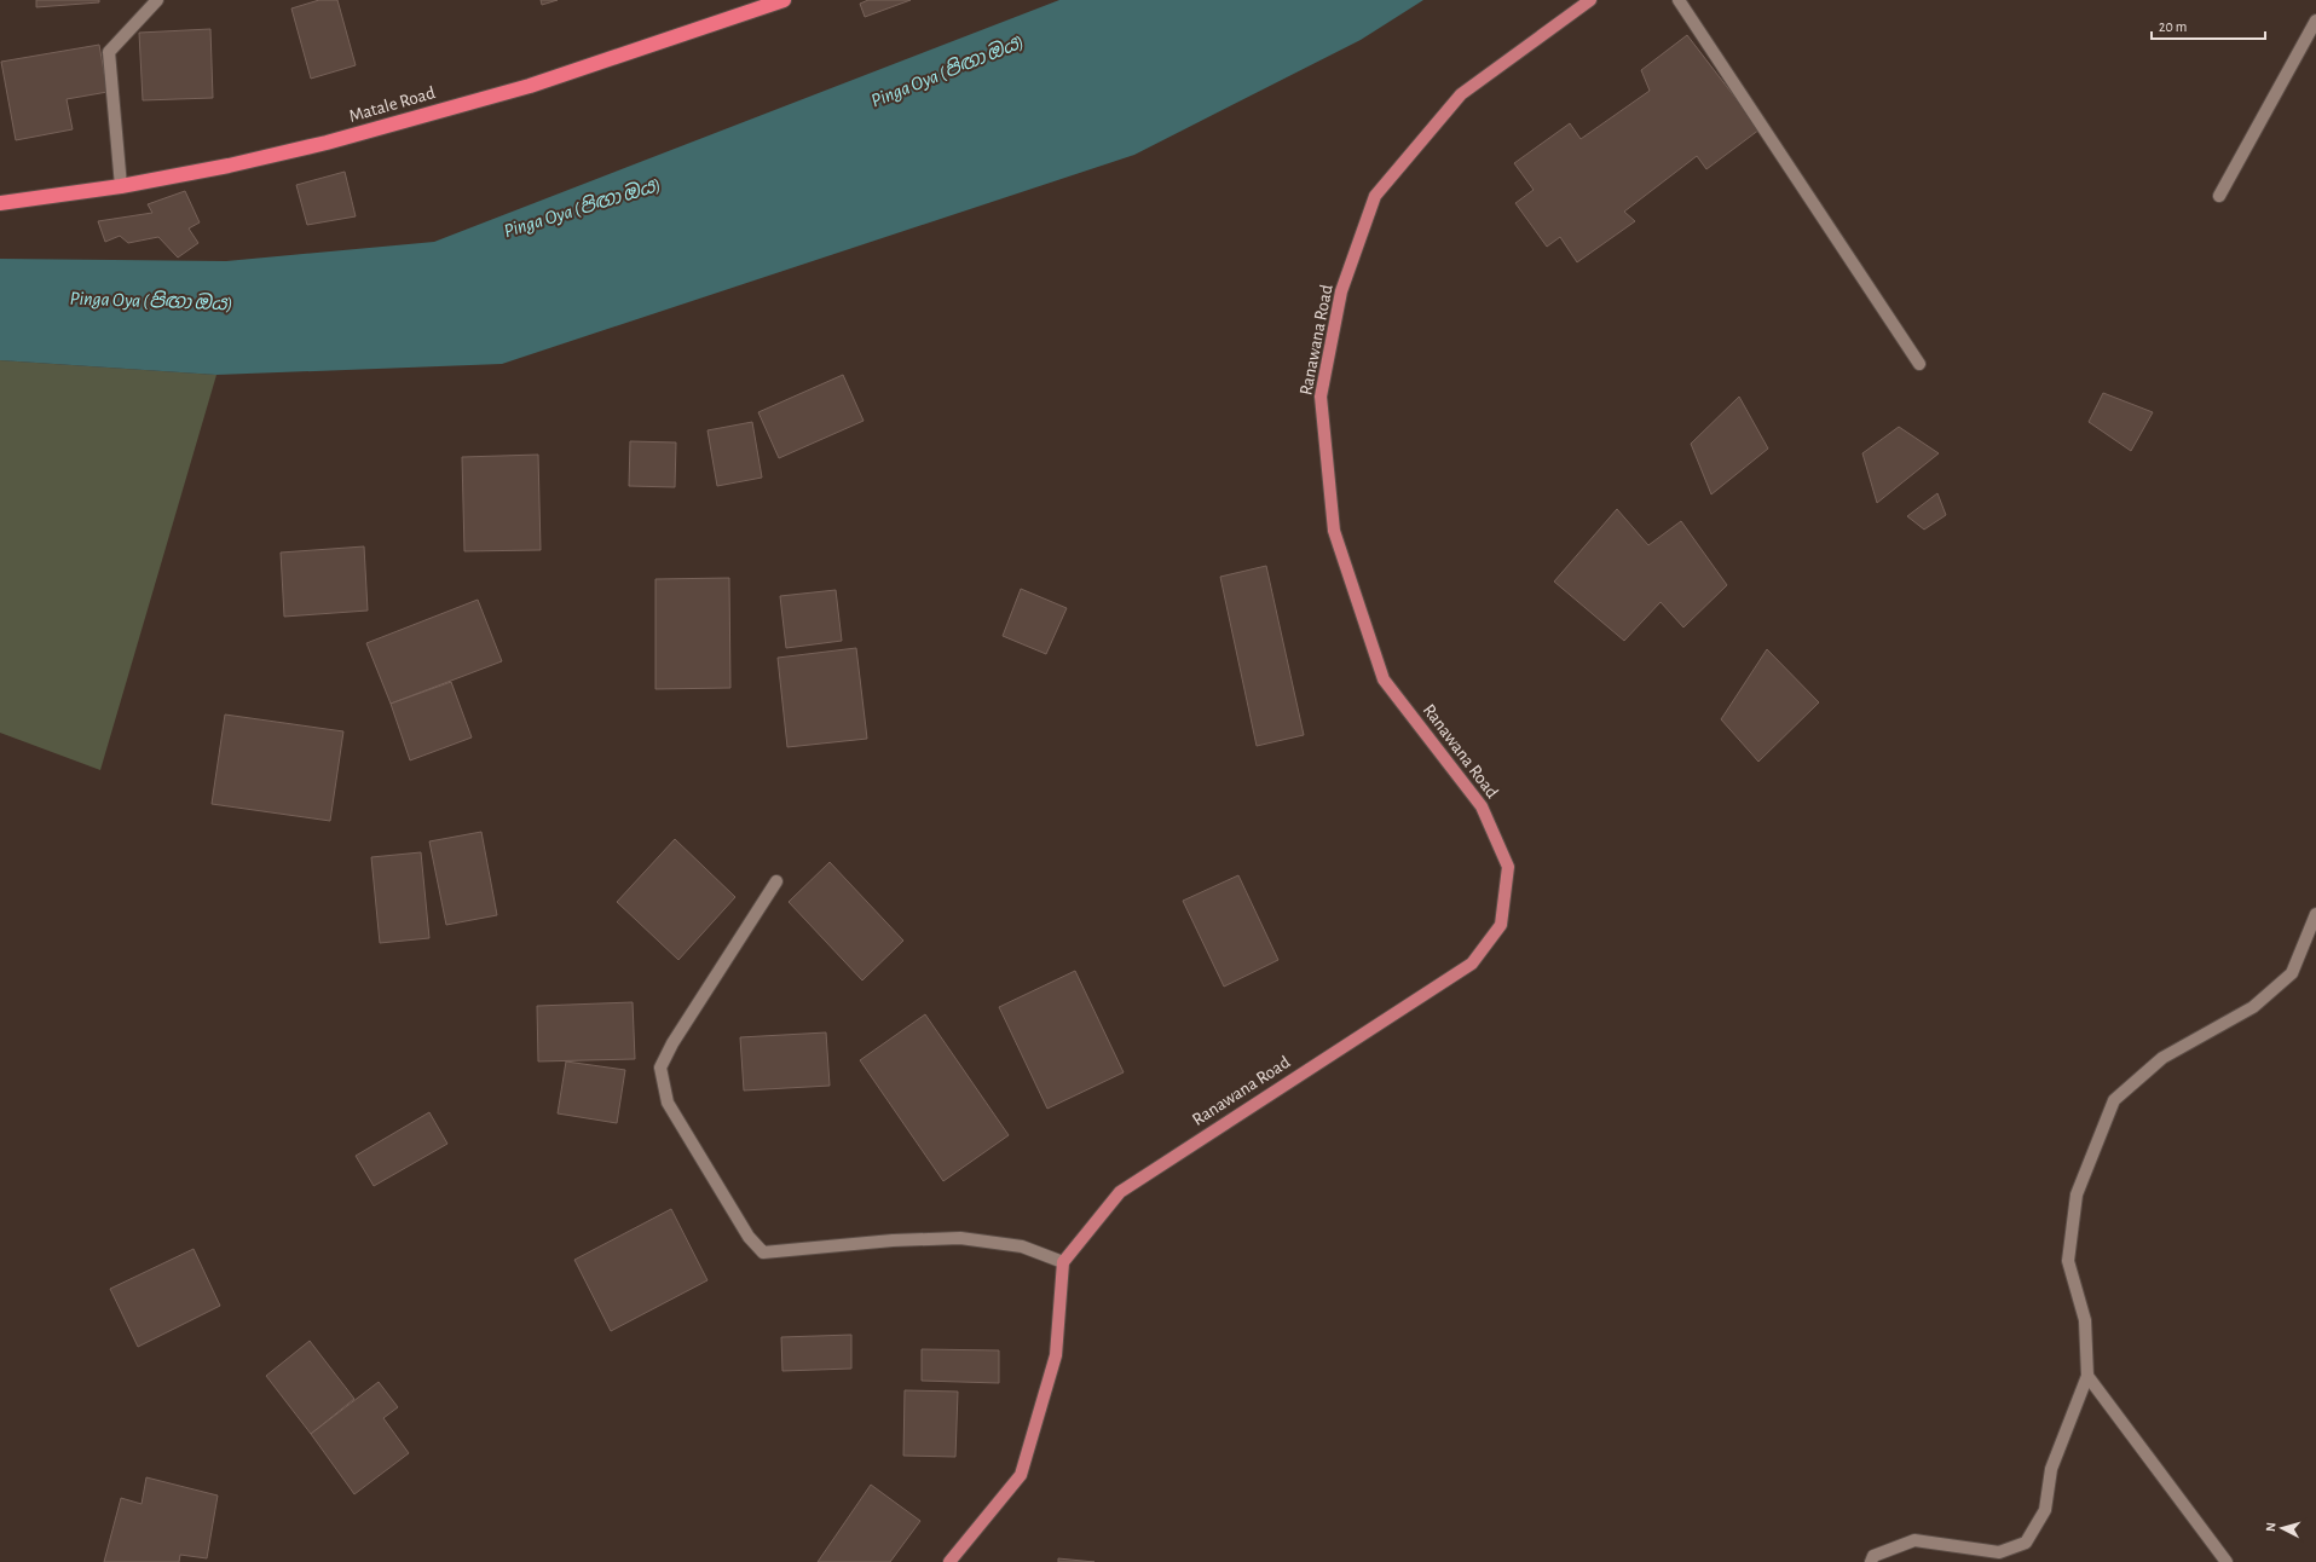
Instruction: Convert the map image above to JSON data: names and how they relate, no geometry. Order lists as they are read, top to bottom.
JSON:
{
  "streets": {
    "highway": ["Matale Road"],
    "main road": ["Ranawana Road"]
  },
  "water": ["Pinga Oya (පිඟා ඔය)"],
  "scale_bar": "20 m",
  "north": "left"
}
